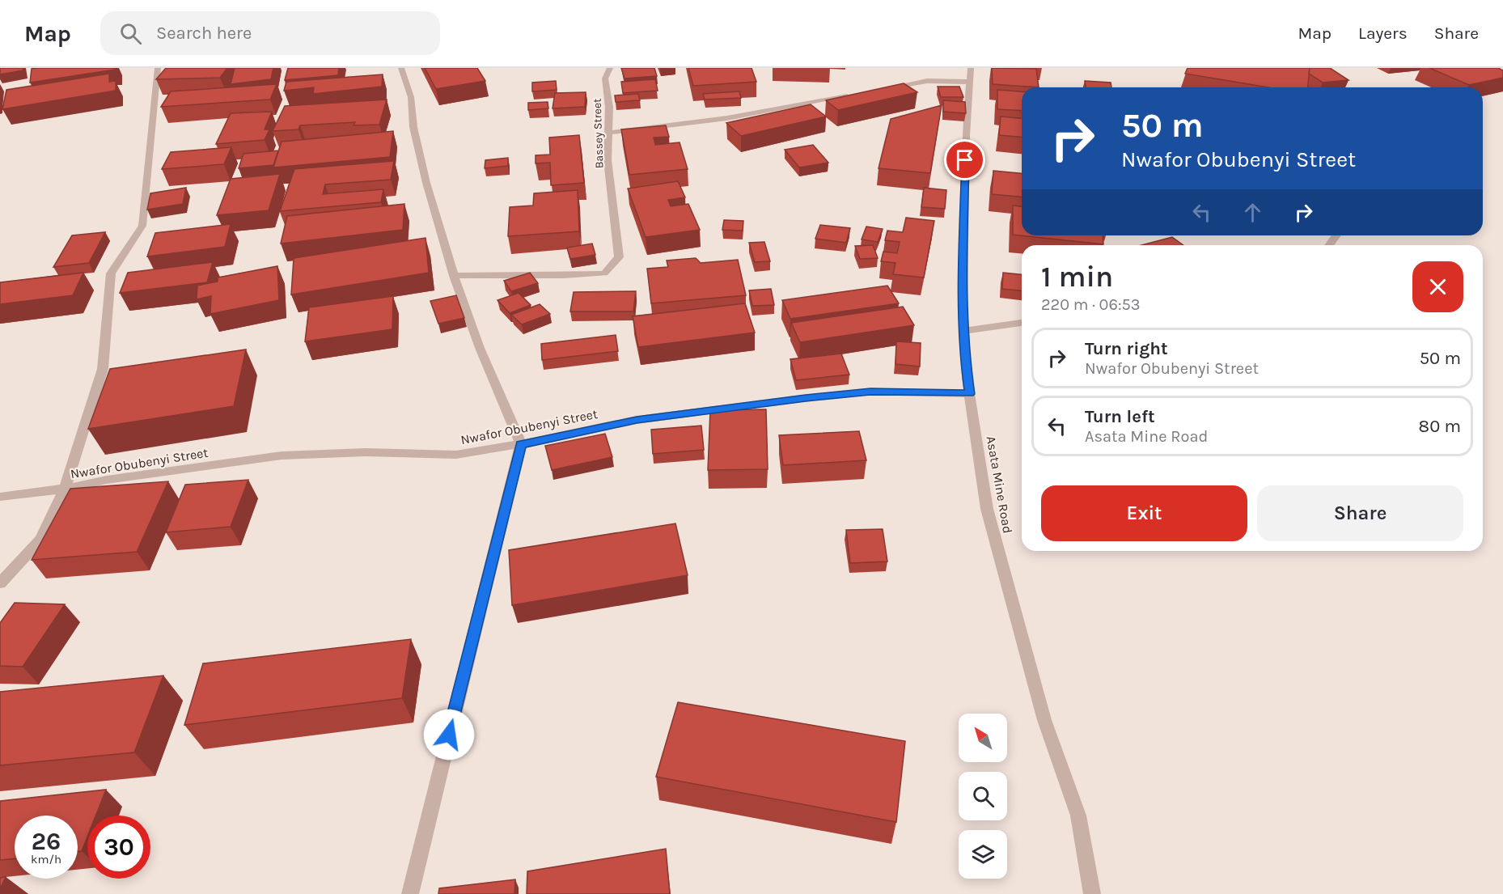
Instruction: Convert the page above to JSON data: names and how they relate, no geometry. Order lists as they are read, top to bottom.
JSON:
{
  "streets": {
    "street": ["Bassey Street", "Nwafor Obubenyi Street", "Asata Mine Road"]
  },
  "crossings": [
    ["Nwafor Obubenyi Street", "Asata Mine Road"]
  ],
  "north": "top left",
  "page": {
    "header": "Map",
    "search": "Search here",
    "nav": ["Map", "Layers", "Share"],
    "turn": ["50 m", "Nwafor Obubenyi Street"],
    "heading": ["1 min", "220 m · 06:53"],
    "list": [
      {
        "name": "Turn right",
        "note": "Nwafor Obubenyi Street",
        "value": "50 m"
      },
      {
        "name": "Turn left",
        "note": "Asata Mine Road",
        "value": "80 m"
      }
    ],
    "buttons": ["Exit", "Share"],
    "speed": "26 km/h",
    "limit": "30"
  }
}
